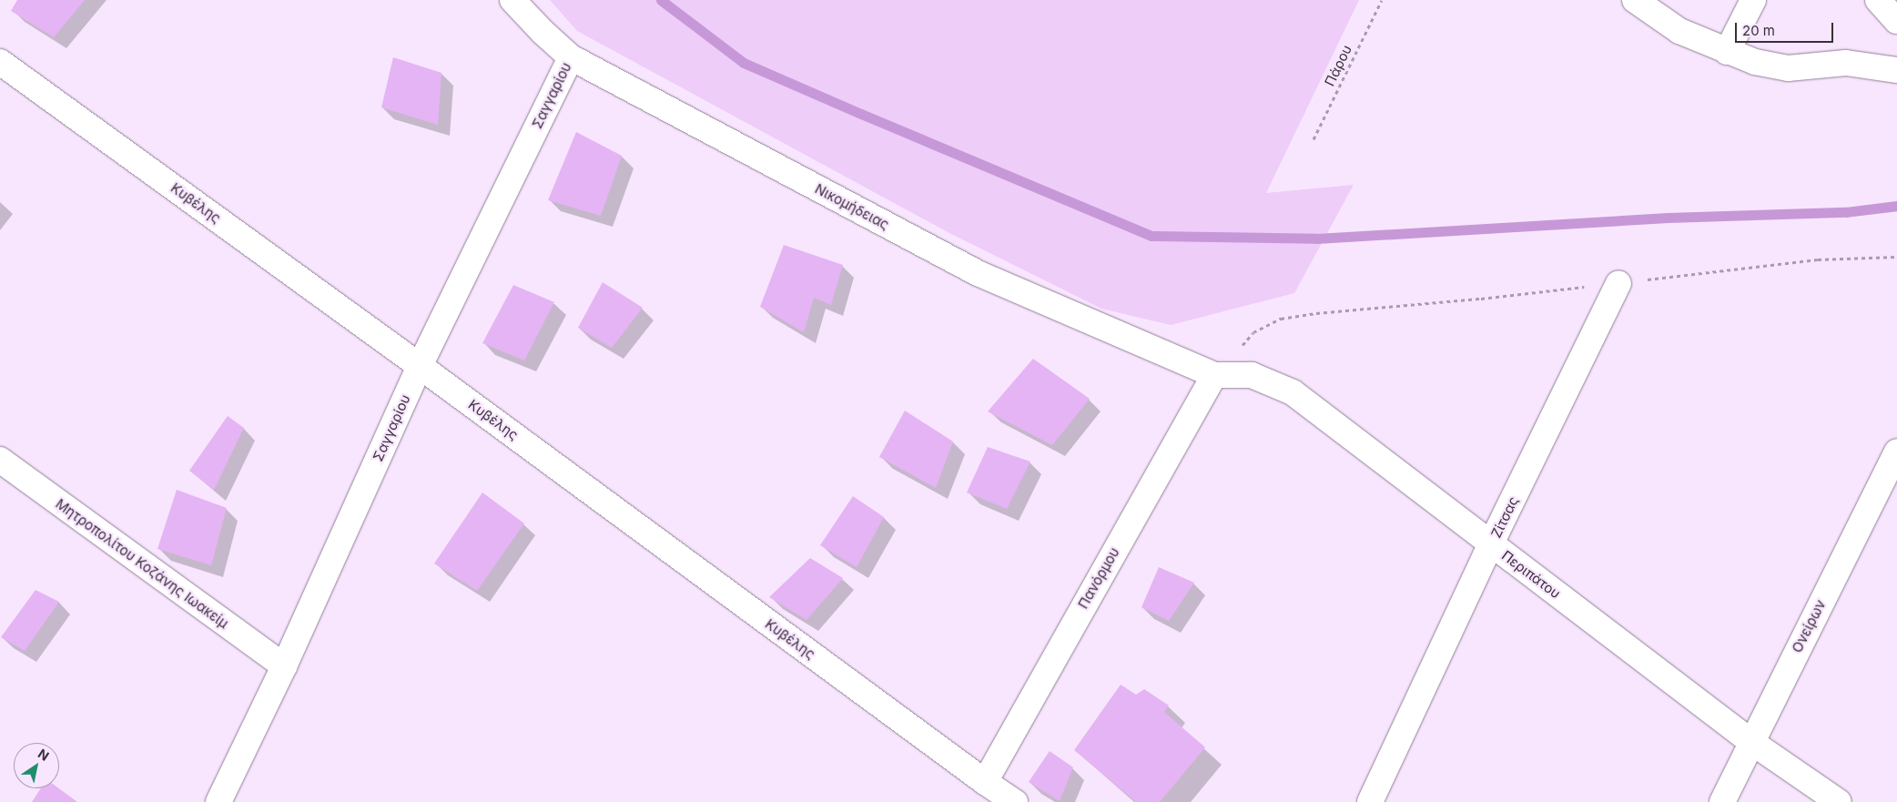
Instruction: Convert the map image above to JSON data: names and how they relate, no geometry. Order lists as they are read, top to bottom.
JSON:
{
  "streets": {
    "street": [
      "Σαγγαρίου",
      "Κυβέλης",
      "Νικομήδειας",
      "Ζίτσας",
      "Μητροπολίτου Κοζάνης Ιωακείμ",
      "Περιπάτου",
      "Πανόρμου",
      "Ονείρων"
    ],
    "path": ["Πάρου"]
  },
  "crossings": [
    ["Σαγγαρίου", "Κυβέλης"],
    ["Σαγγαρίου", "Νικομήδειας"],
    ["Σαγγαρίου", "Μητροπολίτου Κοζάνης Ιωακείμ"],
    ["Κυβέλης", "Πανόρμου"],
    ["Νικομήδειας", "Περιπάτου"],
    ["Νικομήδειας", "Πανόρμου"],
    ["Ζίτσας", "Περιπάτου"],
    ["Περιπάτου", "Πανόρμου"],
    ["Περιπάτου", "Ονείρων"]
  ],
  "scale_bar": "20 m",
  "north": "top right"
}
